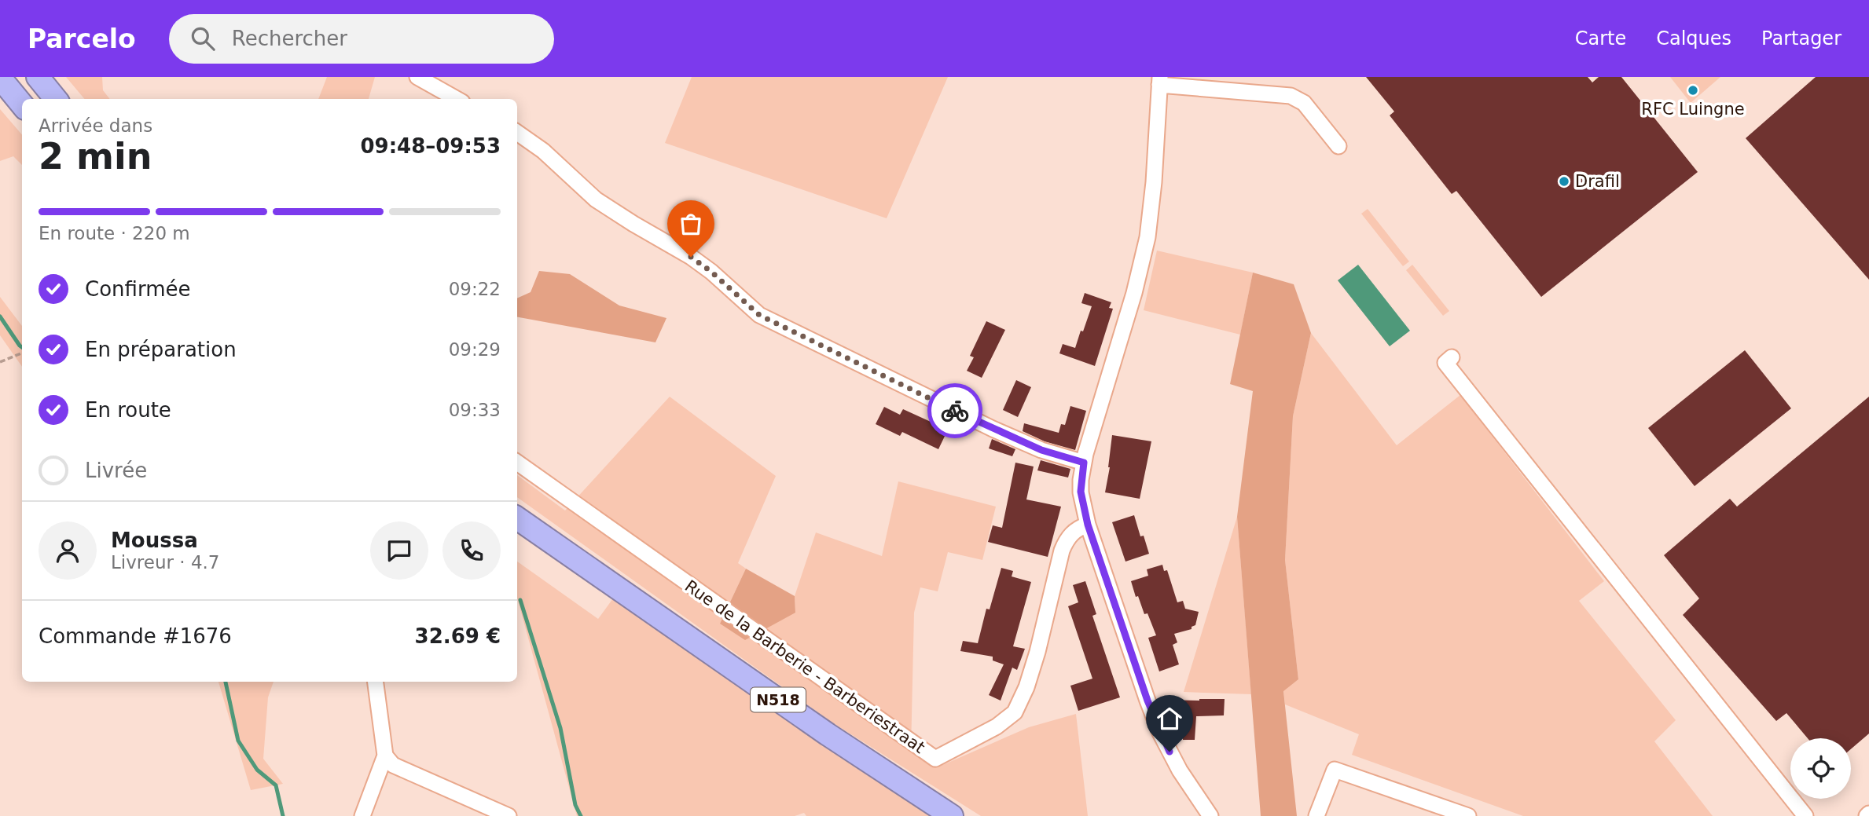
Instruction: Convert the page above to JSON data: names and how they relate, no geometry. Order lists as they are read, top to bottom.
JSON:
{
  "streets": {
    "highway": ["N518"],
    "street": ["Rue de la Barberie - Barberiestraat"]
  },
  "places": ["RFC Luingne", "Drafil"],
  "page": {
    "header": "Parcelo",
    "search": "Rechercher",
    "nav": ["Carte", "Calques", "Partager"],
    "heading": ["2 min", "Arrivée dans", "09:48–09:53"],
    "panel": [
      "Moussa",
      "Livreur · 4.7",
      "Commande #1676",
      "32.69 €"
    ],
    "bar": "En route · 220 m",
    "list": [
      ["Confirmée", "09:22"],
      ["En préparation", "09:29"],
      ["En route", "09:33"],
      "Livrée"
    ]
  }
}
